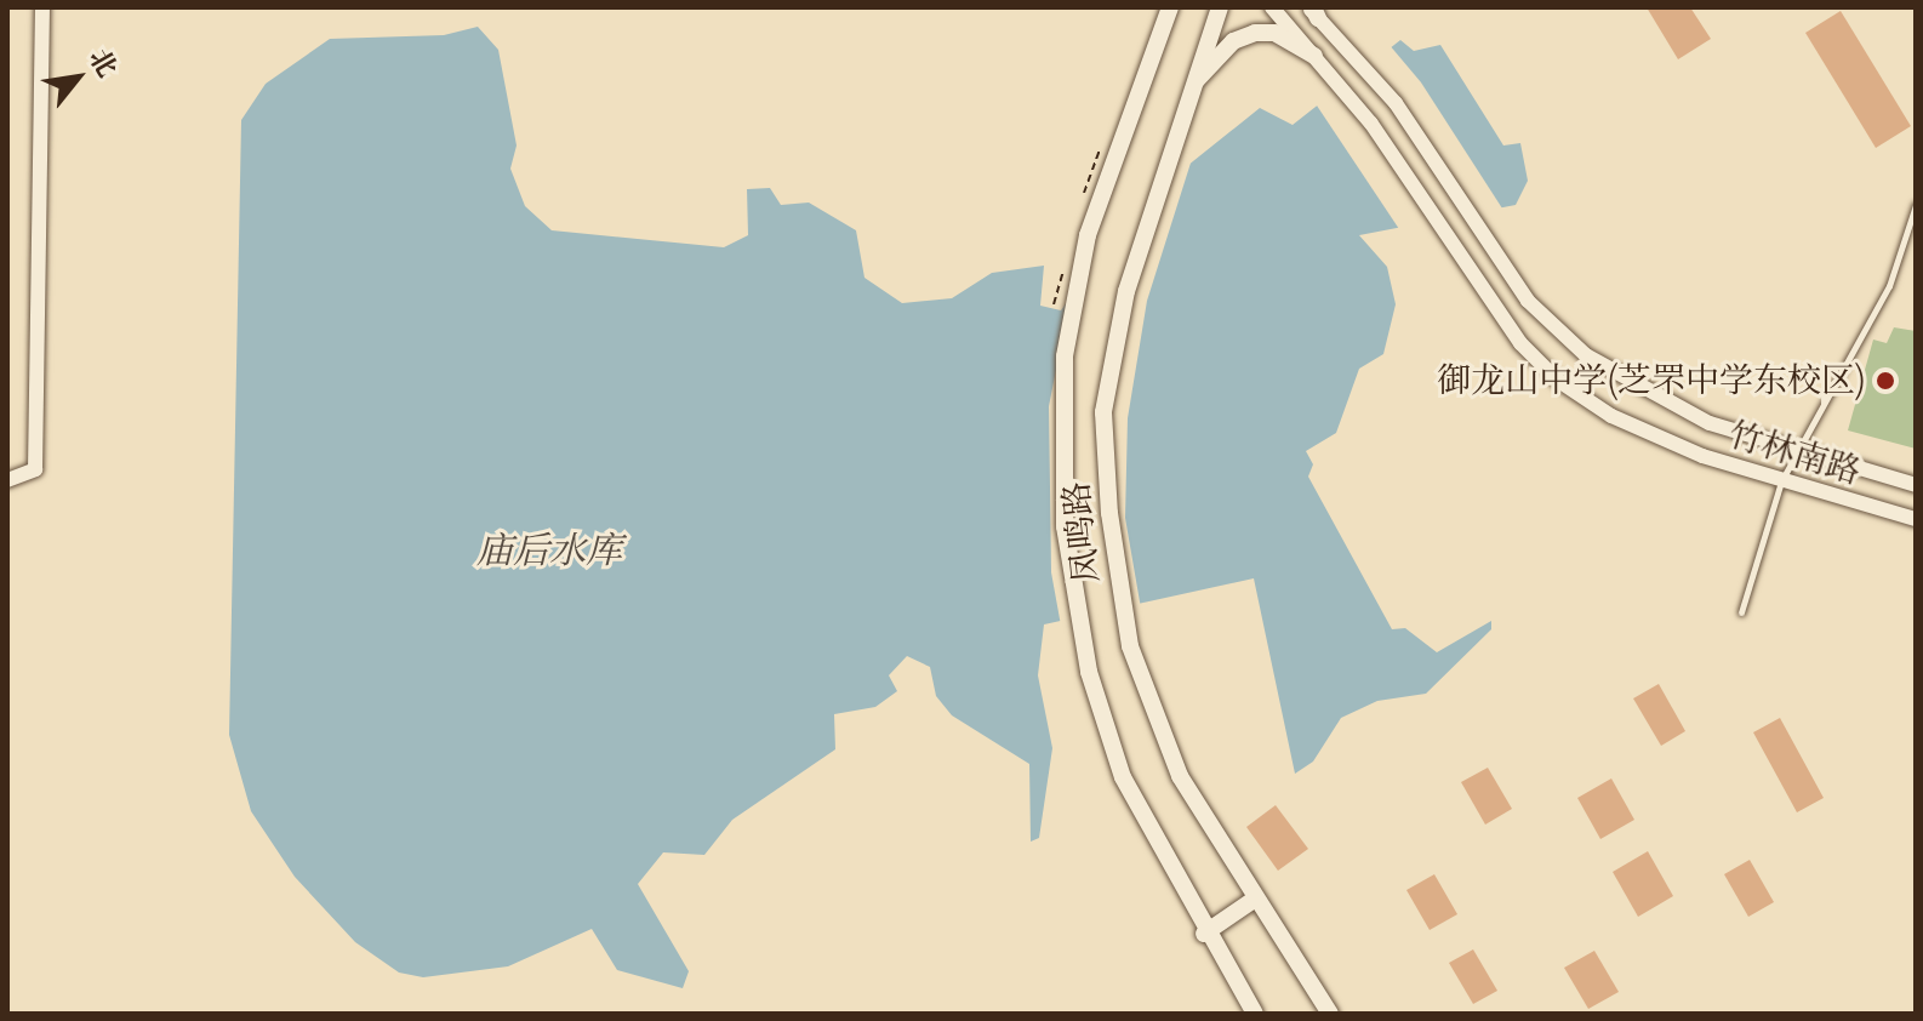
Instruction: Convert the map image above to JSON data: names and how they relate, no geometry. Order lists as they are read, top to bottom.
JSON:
{
  "streets": {
    "main road": ["凤鸣路"],
    "street": ["竹林南路"]
  },
  "water": ["庙后水库"],
  "places": ["御龙山中学(芝罘中学东校区)"],
  "north": "top right"
}
